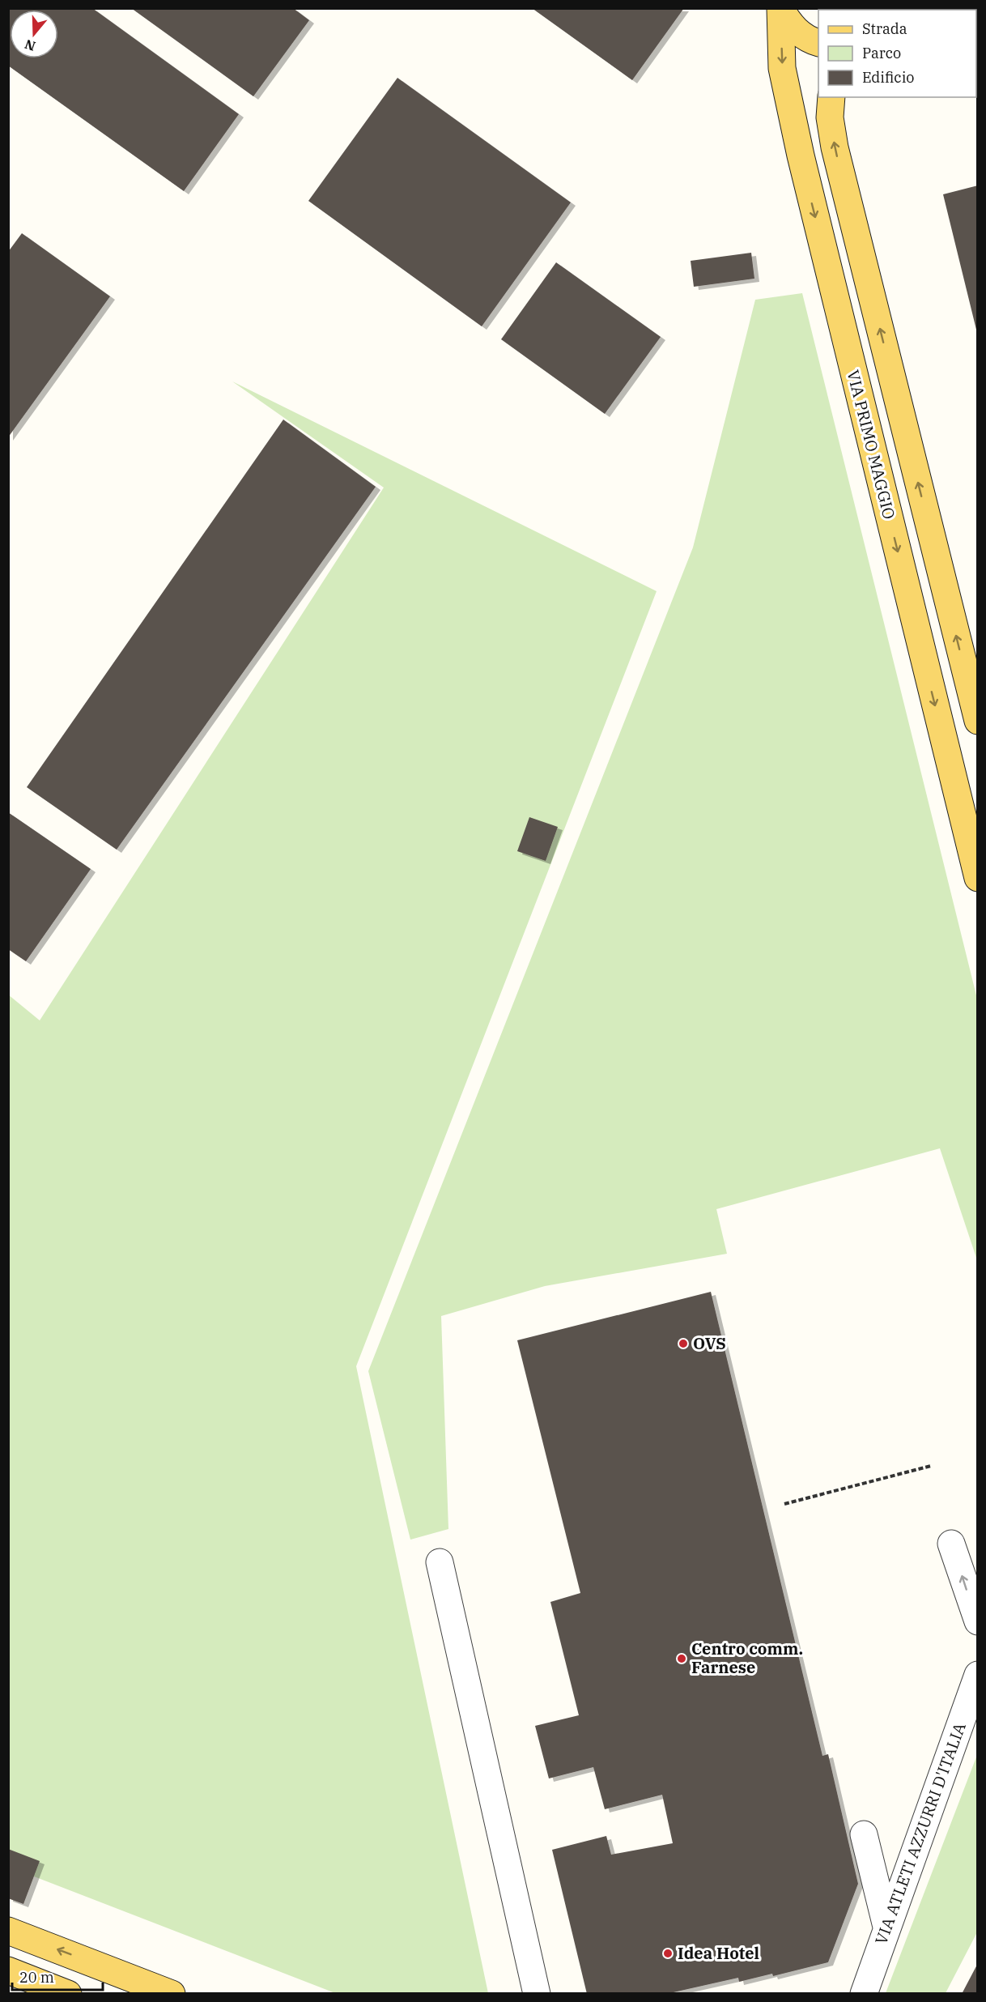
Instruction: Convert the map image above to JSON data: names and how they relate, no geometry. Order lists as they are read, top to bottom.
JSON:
{
  "streets": {
    "main road": ["VIA PRIMO MAGGIO"],
    "street": ["VIA ATLETI AZZURRI D'ITALIA"]
  },
  "places": ["OVS", "Centro comm. Farnese", "Idea Hotel"],
  "legend": ["Strada", "Parco", "Edificio"],
  "scale_bar": "20 m",
  "north": "bottom"
}
